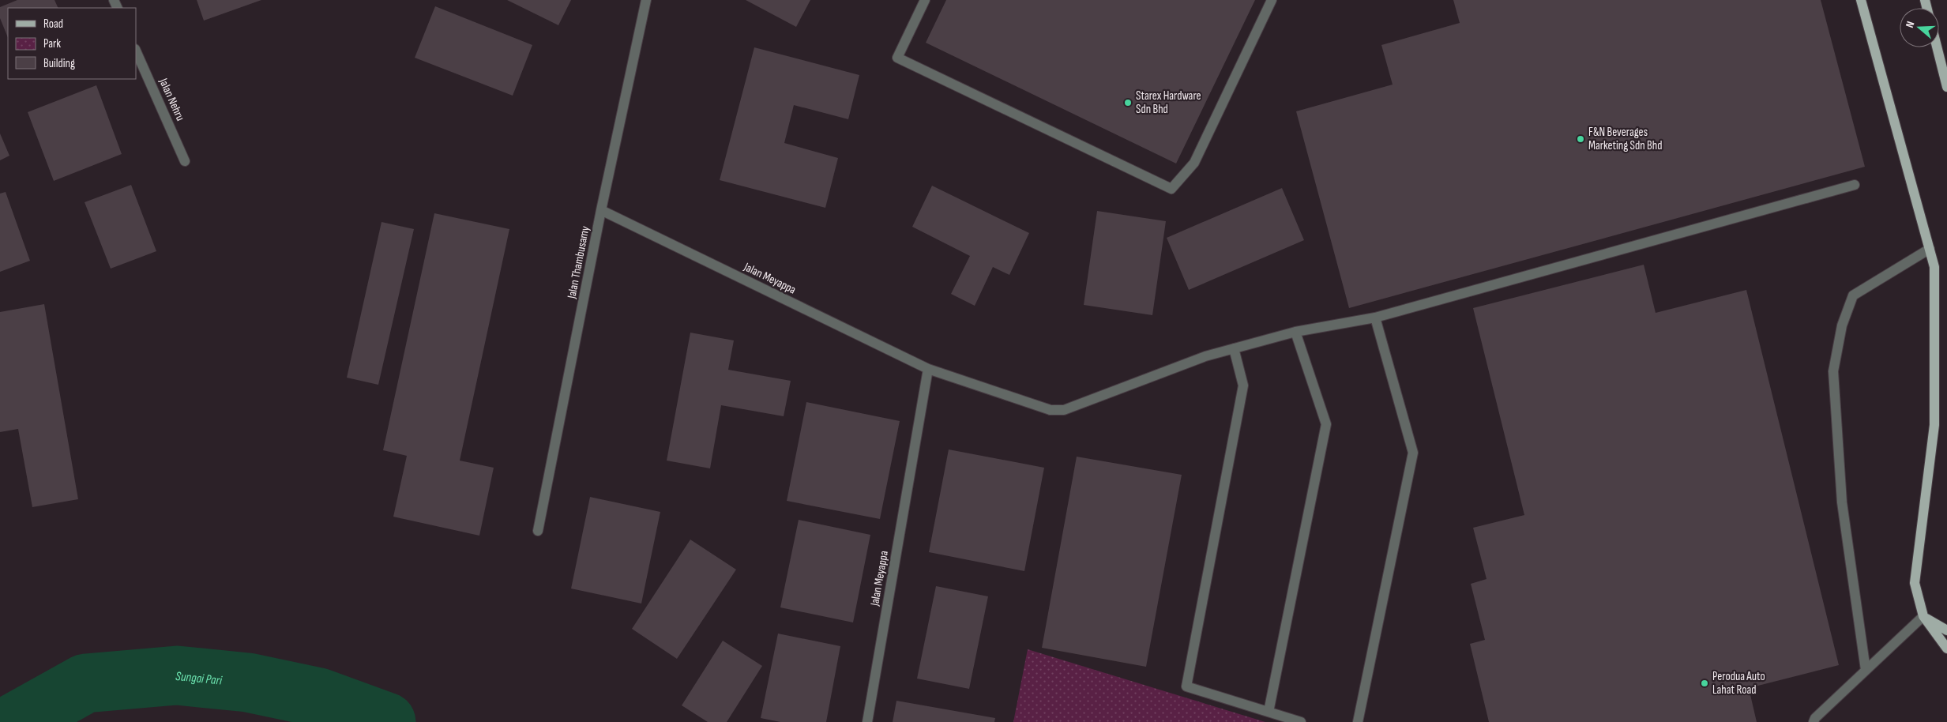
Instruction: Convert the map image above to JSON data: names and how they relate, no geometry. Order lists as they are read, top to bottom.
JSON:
{
  "streets": {
    "street": ["Jalan Nehru", "Jalan Thambusamy", "Jalan Meyappa"]
  },
  "crossings": [
    ["Jalan Thambusamy", "Jalan Meyappa"]
  ],
  "water": ["Sungai Pari"],
  "places": ["Starex Hardware Sdn Bhd", "F&N Beverages Marketing Sdn Bhd", "Perodua Auto Lahat Road"],
  "legend": ["Road", "Park", "Building"],
  "north": "left"
}
